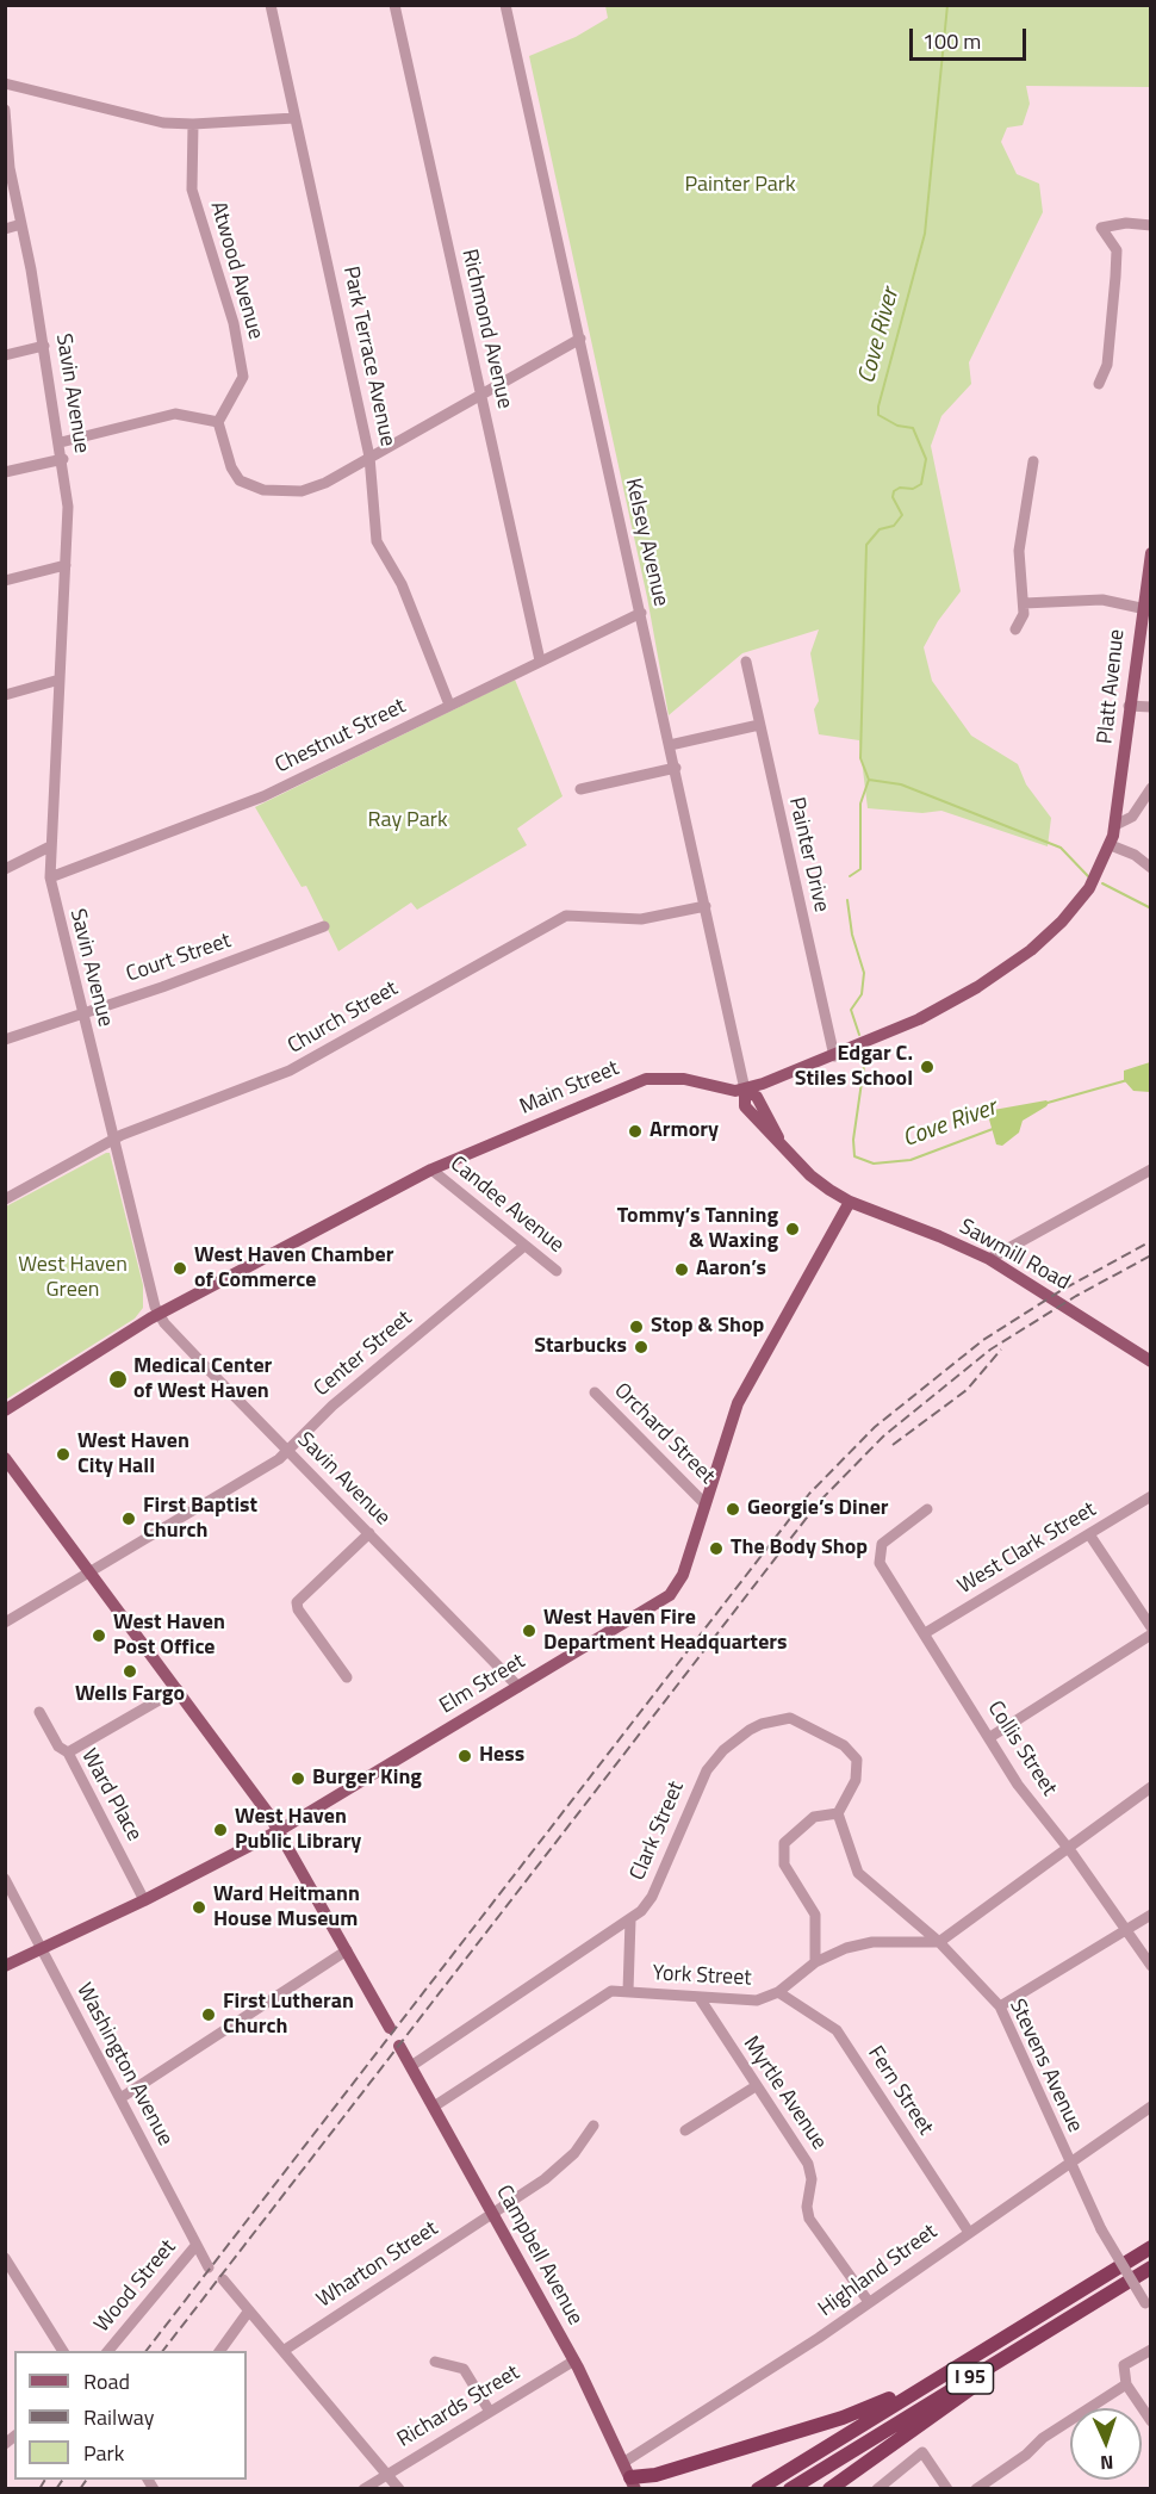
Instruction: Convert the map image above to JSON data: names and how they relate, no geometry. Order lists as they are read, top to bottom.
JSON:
{
  "streets": {
    "highway": ["I 95"],
    "main road": [
      "Platt Avenue",
      "Main Street",
      "Sawmill Road",
      "Elm Street",
      "Campbell Avenue"
    ],
    "street": [
      "Atwood Avenue",
      "Richmond Avenue",
      "Park Terrace Avenue",
      "Savin Avenue",
      "Kelsey Avenue",
      "Chestnut Street",
      "Painter Drive",
      "Court Street",
      "Church Street",
      "Candee Avenue",
      "Center Street",
      "Orchard Street",
      "West Clark Street",
      "Collis Street",
      "Ward Place",
      "Clark Street",
      "York Street",
      "Washington Avenue",
      "Stevens Avenue",
      "Fern Street",
      "Myrtle Avenue",
      "Wharton Street",
      "Highland Street",
      "Wood Street",
      "Richards Street"
    ]
  },
  "crossings": [
    ["Richmond Avenue", "Chestnut Street"],
    ["Park Terrace Avenue", "Chestnut Street"],
    ["Savin Avenue", "Chestnut Street"],
    ["Savin Avenue", "Court Street"],
    ["Savin Avenue", "Church Street"],
    ["Savin Avenue", "Main Street"],
    ["Savin Avenue", "Center Street"],
    ["Savin Avenue", "Elm Street"],
    ["Kelsey Avenue", "Chestnut Street"],
    ["Kelsey Avenue", "Church Street"],
    ["Kelsey Avenue", "Main Street"],
    ["Kelsey Avenue", "Sawmill Road"],
    ["Platt Avenue", "Main Street"],
    ["Painter Drive", "Main Street"],
    ["Main Street", "Candee Avenue"],
    ["Main Street", "Sawmill Road"],
    ["Candee Avenue", "Center Street"],
    ["Sawmill Road", "Elm Street"],
    ["Orchard Street", "Elm Street"],
    ["West Clark Street", "Collis Street"],
    ["Elm Street", "Ward Place"],
    ["Elm Street", "Washington Avenue"],
    ["Clark Street", "Stevens Avenue"],
    ["Clark Street", "Campbell Avenue"],
    ["York Street", "Stevens Avenue"],
    ["York Street", "Fern Street"],
    ["York Street", "Myrtle Avenue"],
    ["York Street", "Campbell Avenue"],
    ["Washington Avenue", "Wood Street"],
    ["Stevens Avenue", "Highland Street"],
    ["Fern Street", "Highland Street"],
    ["Myrtle Avenue", "Highland Street"],
    ["Campbell Avenue", "Wharton Street"],
    ["Campbell Avenue", "Highland Street"],
    ["Campbell Avenue", "Richards Street"]
  ],
  "water": ["Cove River"],
  "parks": ["Painter Park", "Ray Park", "West Haven Green"],
  "places": [
    "Edgar C. Stiles School",
    "Armory",
    "Tommy’s Tanning & Waxing",
    "West Haven Chamber of Commerce",
    "Aaron’s",
    "Stop & Shop",
    "Starbucks",
    "Medical Center of West Haven",
    "West Haven City Hall",
    "Georgie’s Diner",
    "First Baptist Church",
    "The Body Shop",
    "West Haven Fire Department Headquarters",
    "West Haven Post Office",
    "Wells Fargo",
    "Hess",
    "Burger King",
    "West Haven Public Library",
    "Ward Heitmann House Museum",
    "First Lutheran Church"
  ],
  "legend": ["Road", "Railway", "Park"],
  "scale_bar": "100 m",
  "north": "bottom"
}
